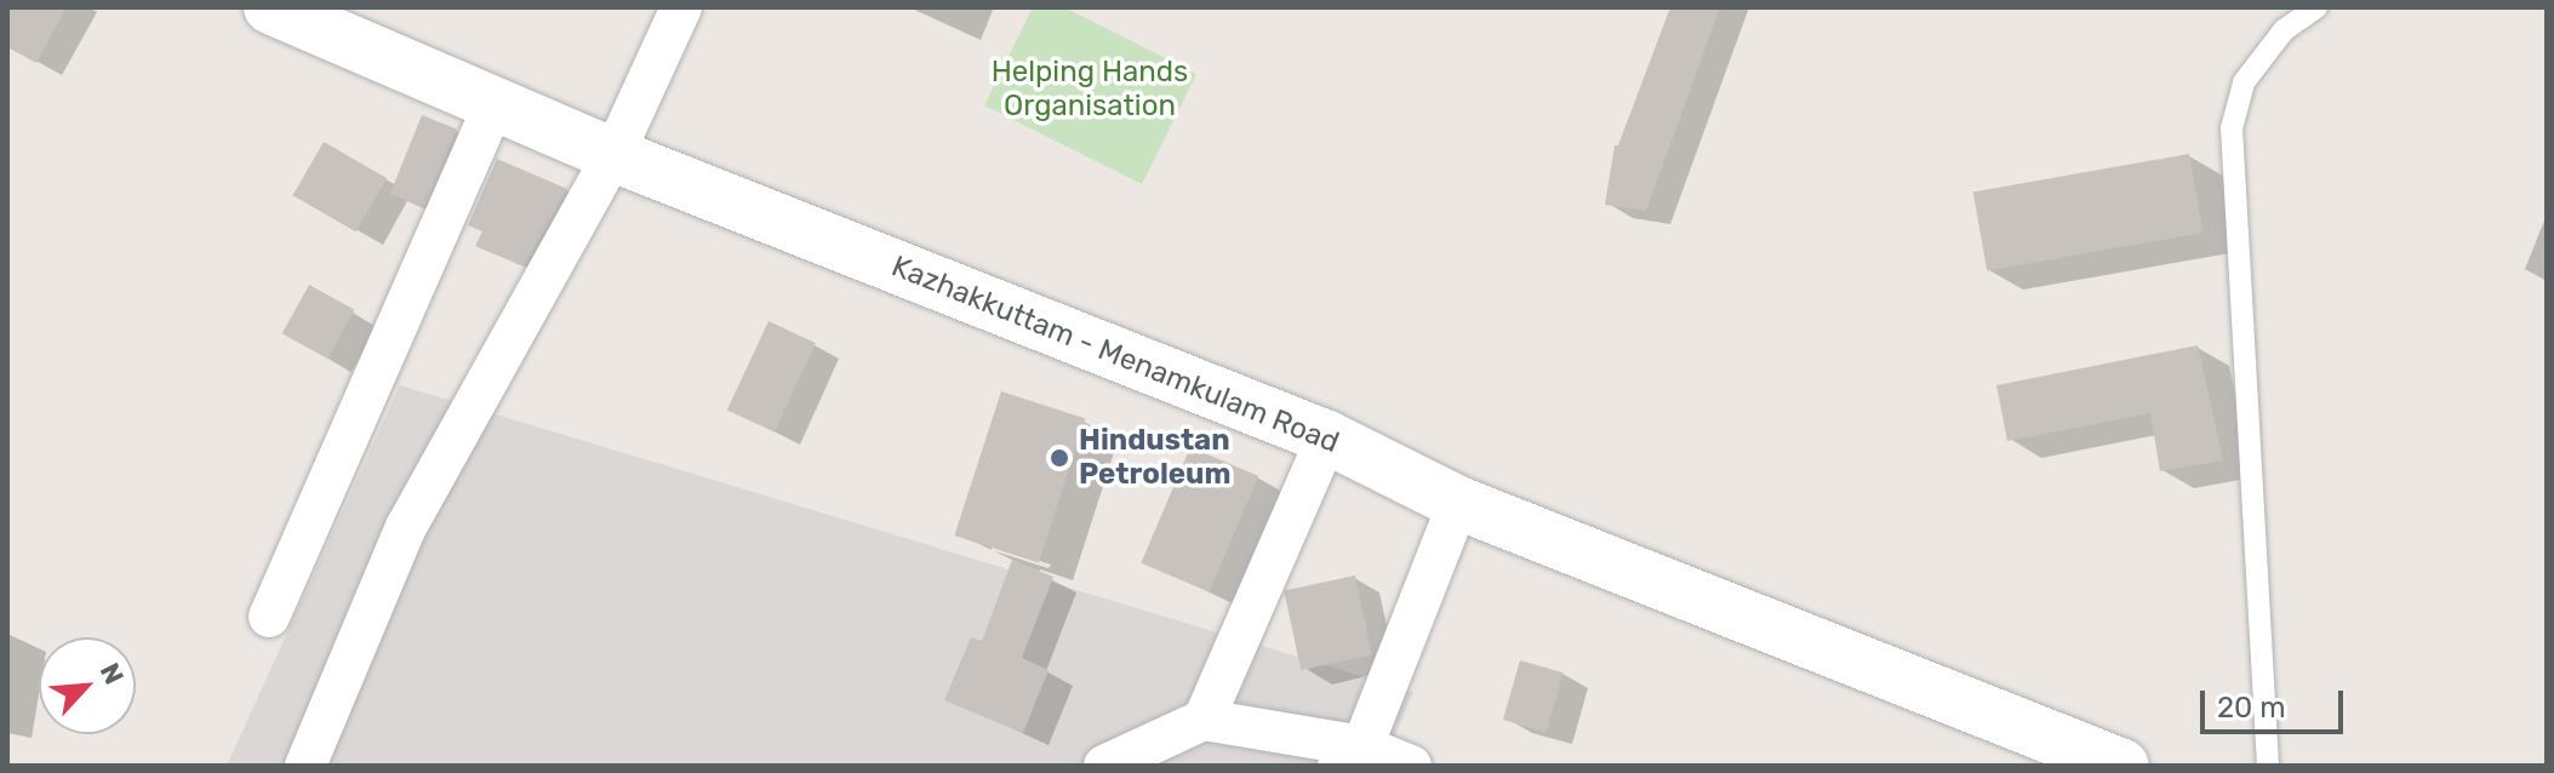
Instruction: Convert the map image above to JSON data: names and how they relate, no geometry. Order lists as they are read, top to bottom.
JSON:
{
  "streets": {
    "main road": ["Kazhakkuttam - Menamkulam Road"]
  },
  "parks": ["Helping Hands Organisation"],
  "places": ["Hindustan Petroleum"],
  "scale_bar": "20 m",
  "north": "top right"
}
